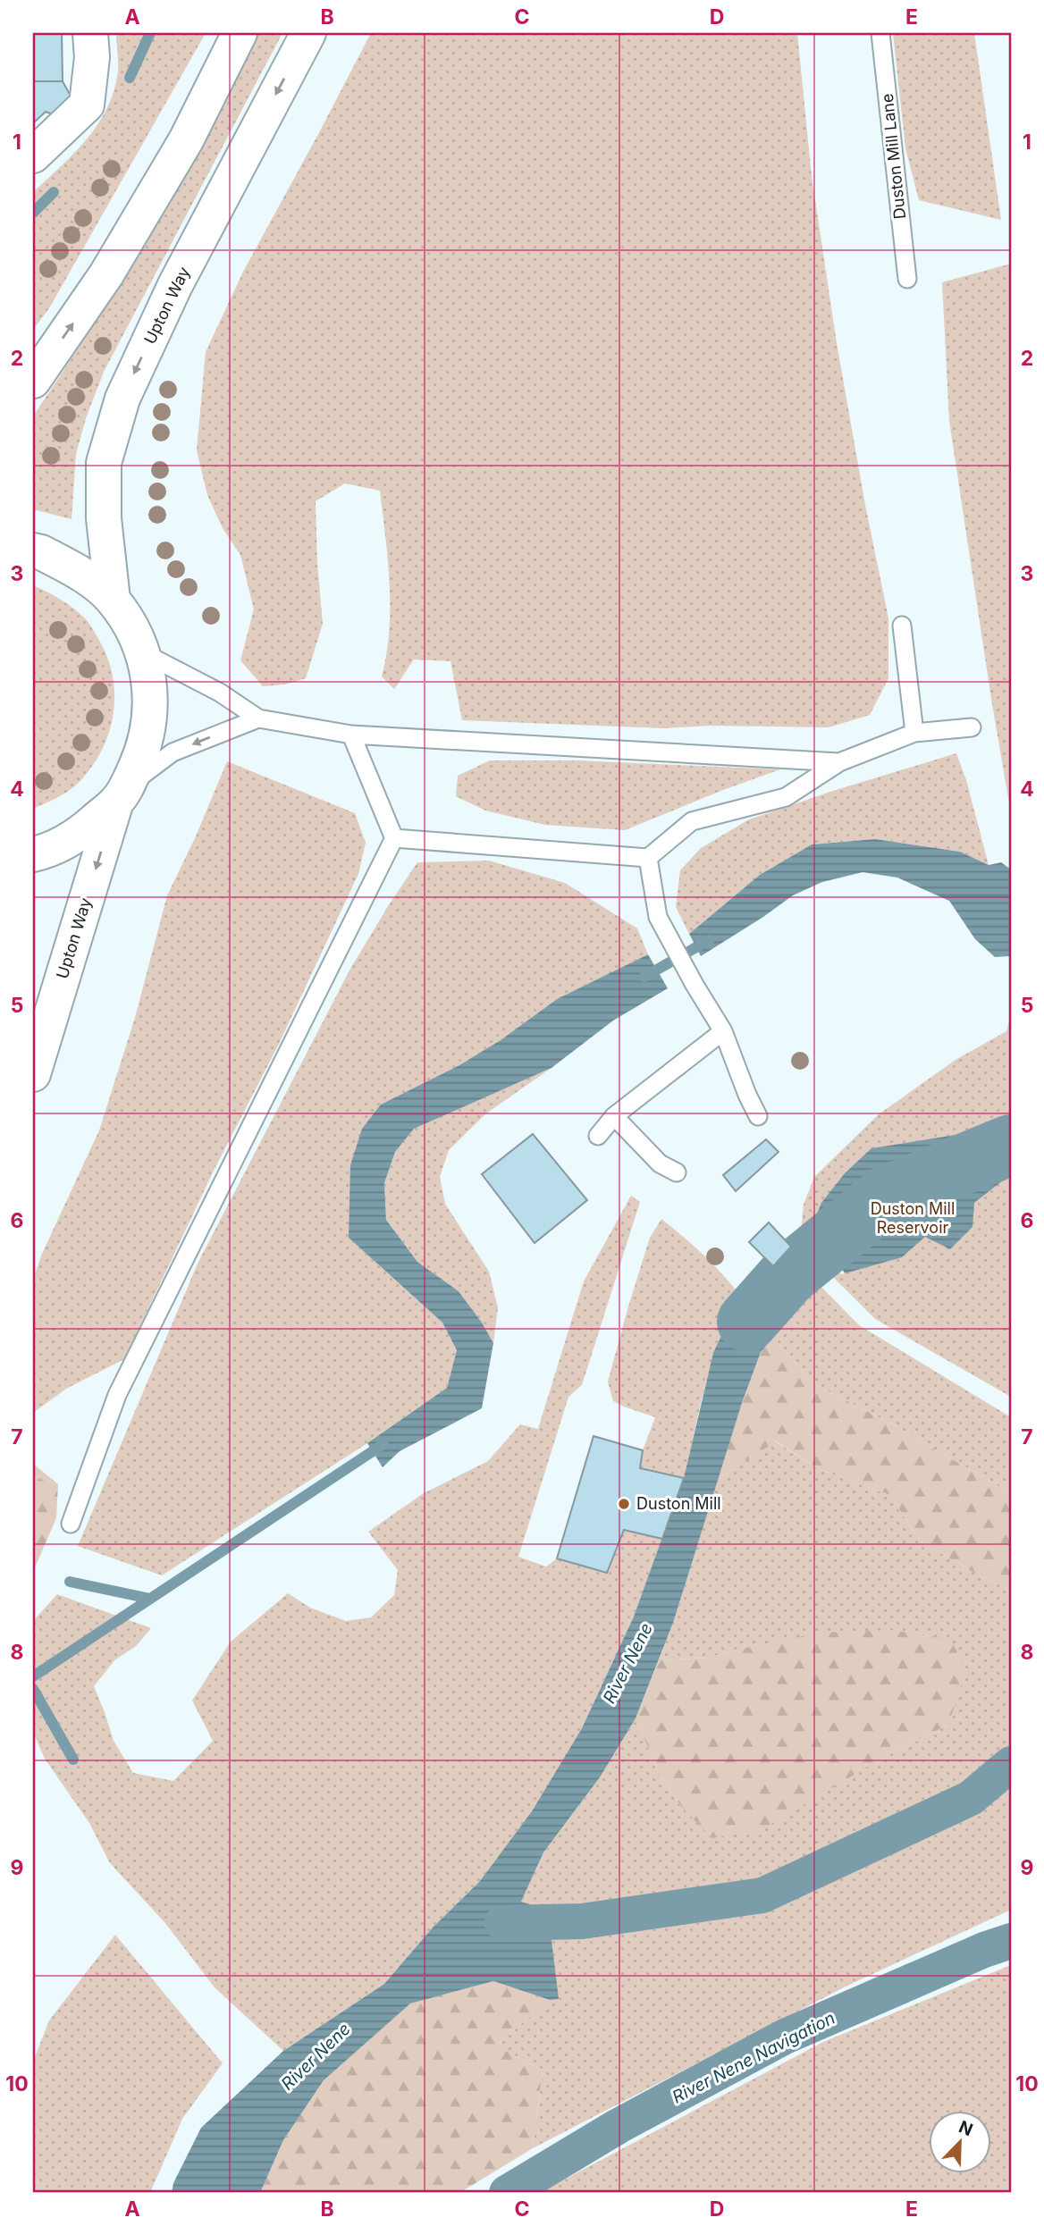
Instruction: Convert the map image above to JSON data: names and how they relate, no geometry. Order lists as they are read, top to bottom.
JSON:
{
  "streets": {
    "main road": ["Upton Way"],
    "lane": ["Duston Mill Lane"]
  },
  "water": ["River Nene", "River Nene Navigation"],
  "parks": ["Duston Mill Reservoir"],
  "places": ["Duston Mill"],
  "north": "top right",
  "grid": {
    "columns": [
      "A",
      "B",
      "C",
      "D",
      "E"
    ],
    "rows": [
      "1",
      "2",
      "3",
      "4",
      "5",
      "6",
      "7",
      "8",
      "9",
      "10"
    ]
  }
}
